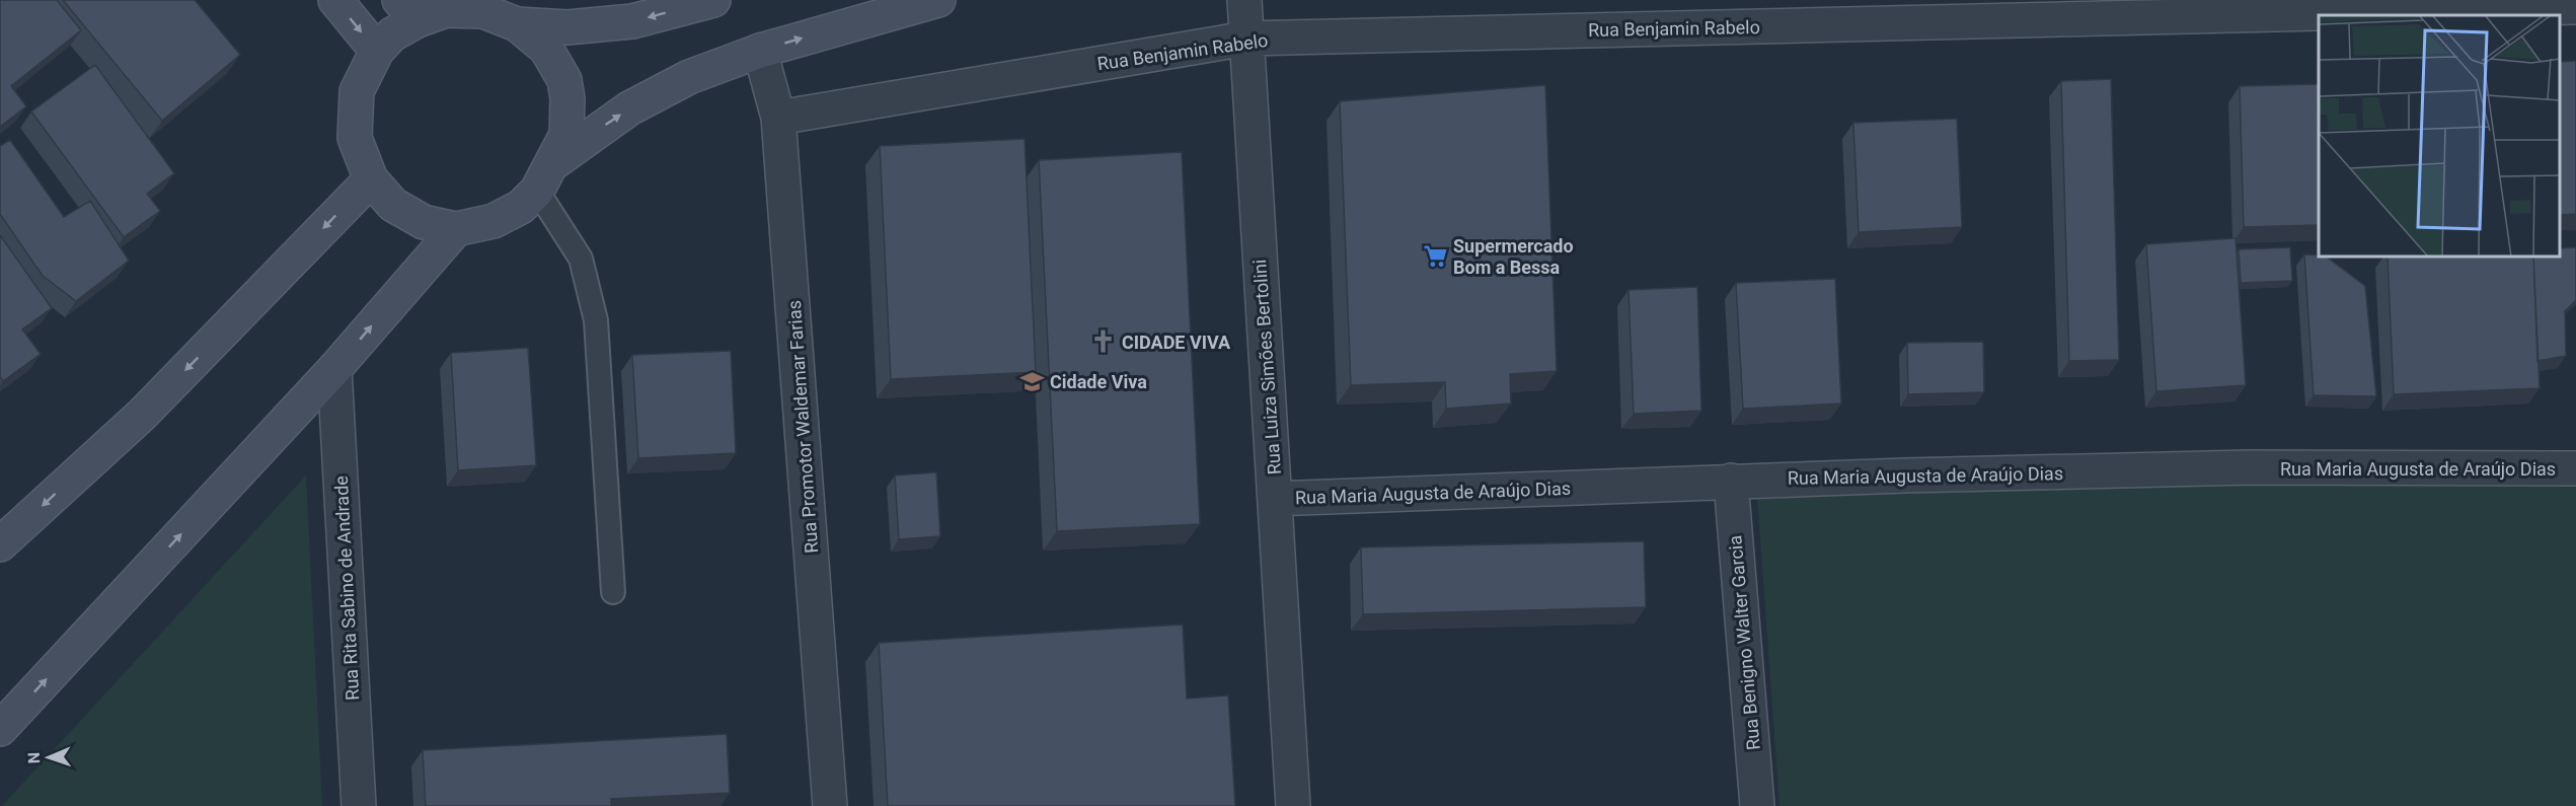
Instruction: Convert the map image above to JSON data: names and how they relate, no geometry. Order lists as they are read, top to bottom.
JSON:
{
  "streets": {
    "street": [
      "Rua Benjamin Rabelo",
      "Rua Luiza Simões Bertolini",
      "Rua Promotor Waldemar Farias",
      "Rua Maria Augusta de Araújo Dias",
      "Rua Rita Sabino de Andrade",
      "Rua Benigno Walter Garcia"
    ]
  },
  "crossings": [
    ["Rua Benjamin Rabelo", "Rua Luiza Simões Bertolini"],
    ["Rua Benjamin Rabelo", "Rua Promotor Waldemar Farias"],
    ["Rua Luiza Simões Bertolini", "Rua Maria Augusta de Araújo Dias"],
    ["Rua Maria Augusta de Araújo Dias", "Rua Benigno Walter Garcia"]
  ],
  "places": {
    "supermarket": ["Supermercado Bom a Bessa"],
    "church": ["CIDADE VIVA"],
    "school or university": ["Cidade Viva"]
  },
  "north": "left"
}
